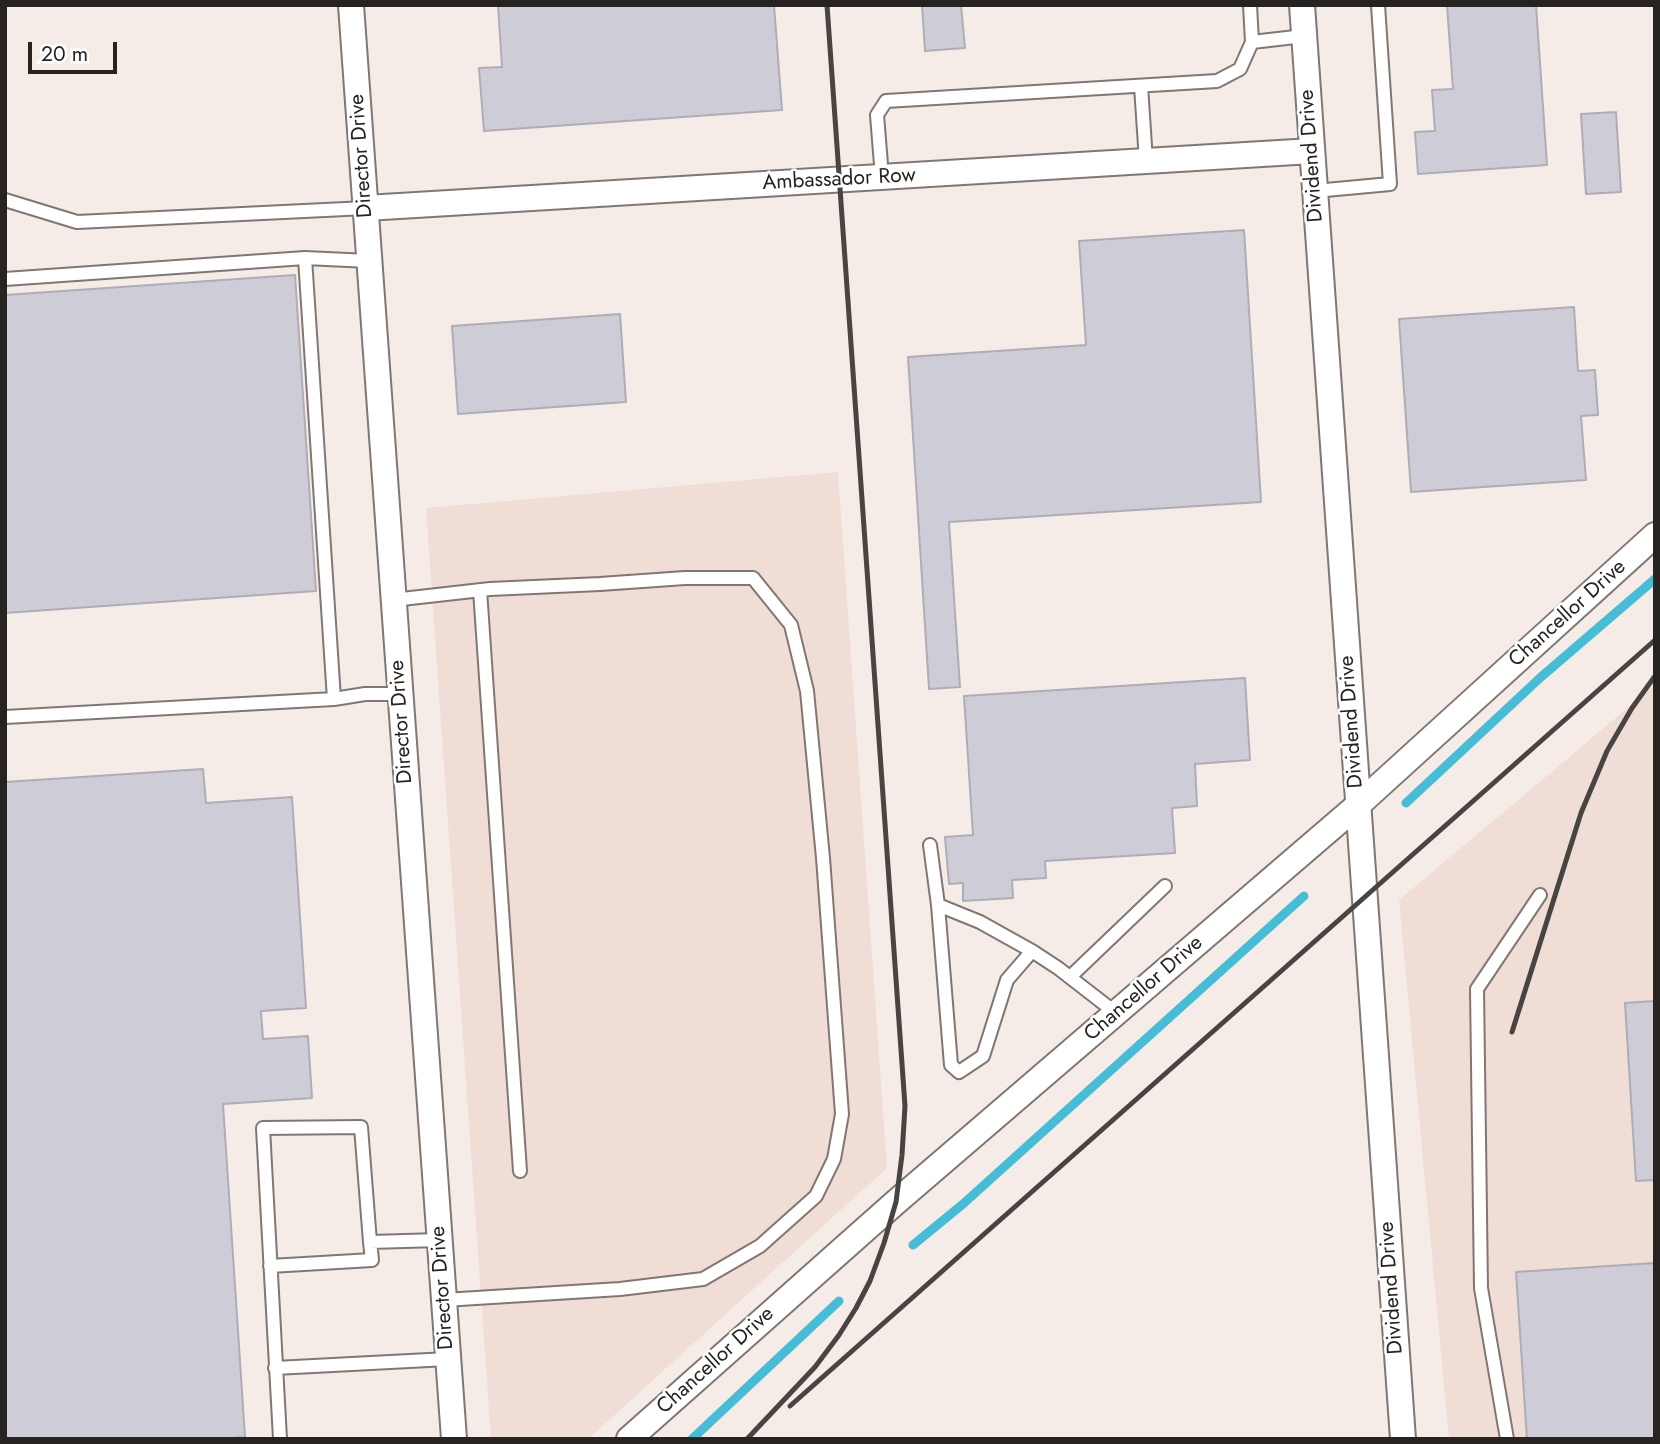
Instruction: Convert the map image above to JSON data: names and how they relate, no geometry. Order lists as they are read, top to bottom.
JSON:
{
  "streets": {
    "street": [
      "Director Drive",
      "Dividend Drive",
      "Ambassador Row",
      "Chancellor Drive"
    ]
  },
  "crossings": [
    ["Director Drive", "Ambassador Row"],
    ["Dividend Drive", "Ambassador Row"],
    ["Dividend Drive", "Chancellor Drive"]
  ],
  "scale_bar": "20 m"
}
